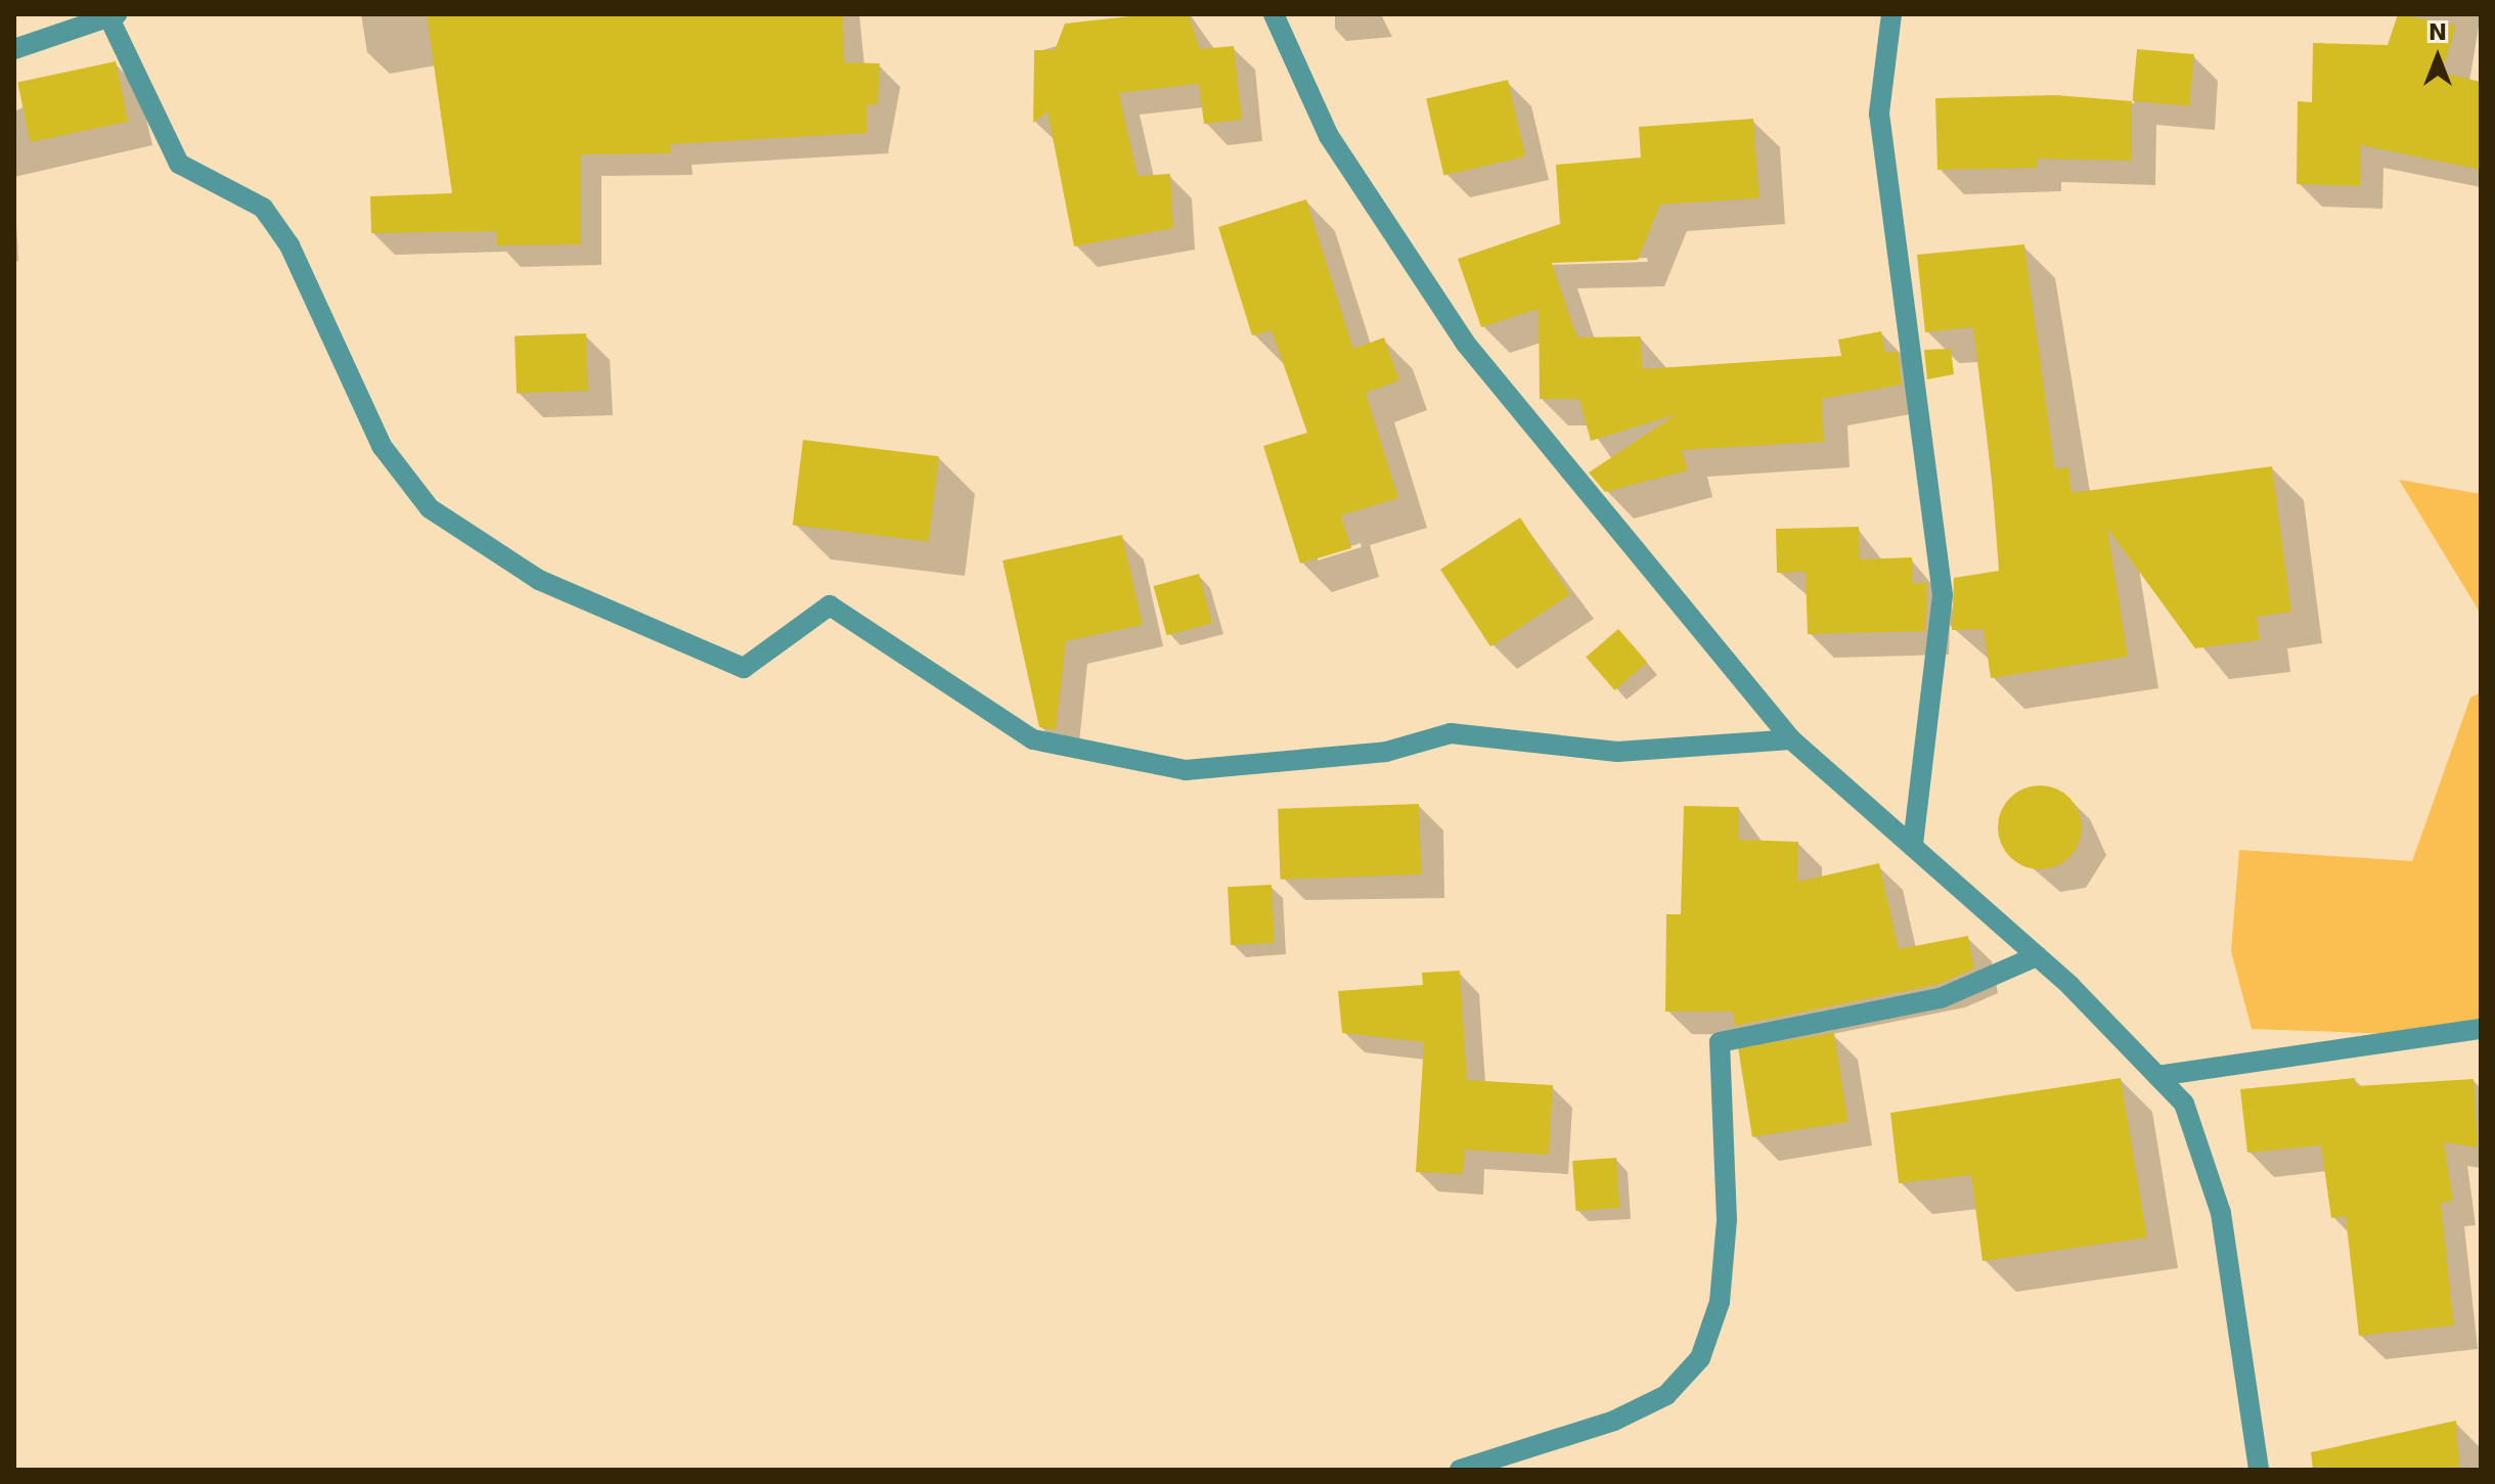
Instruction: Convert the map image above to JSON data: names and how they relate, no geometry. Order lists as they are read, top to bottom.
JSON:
{
  "north": "top"
}
